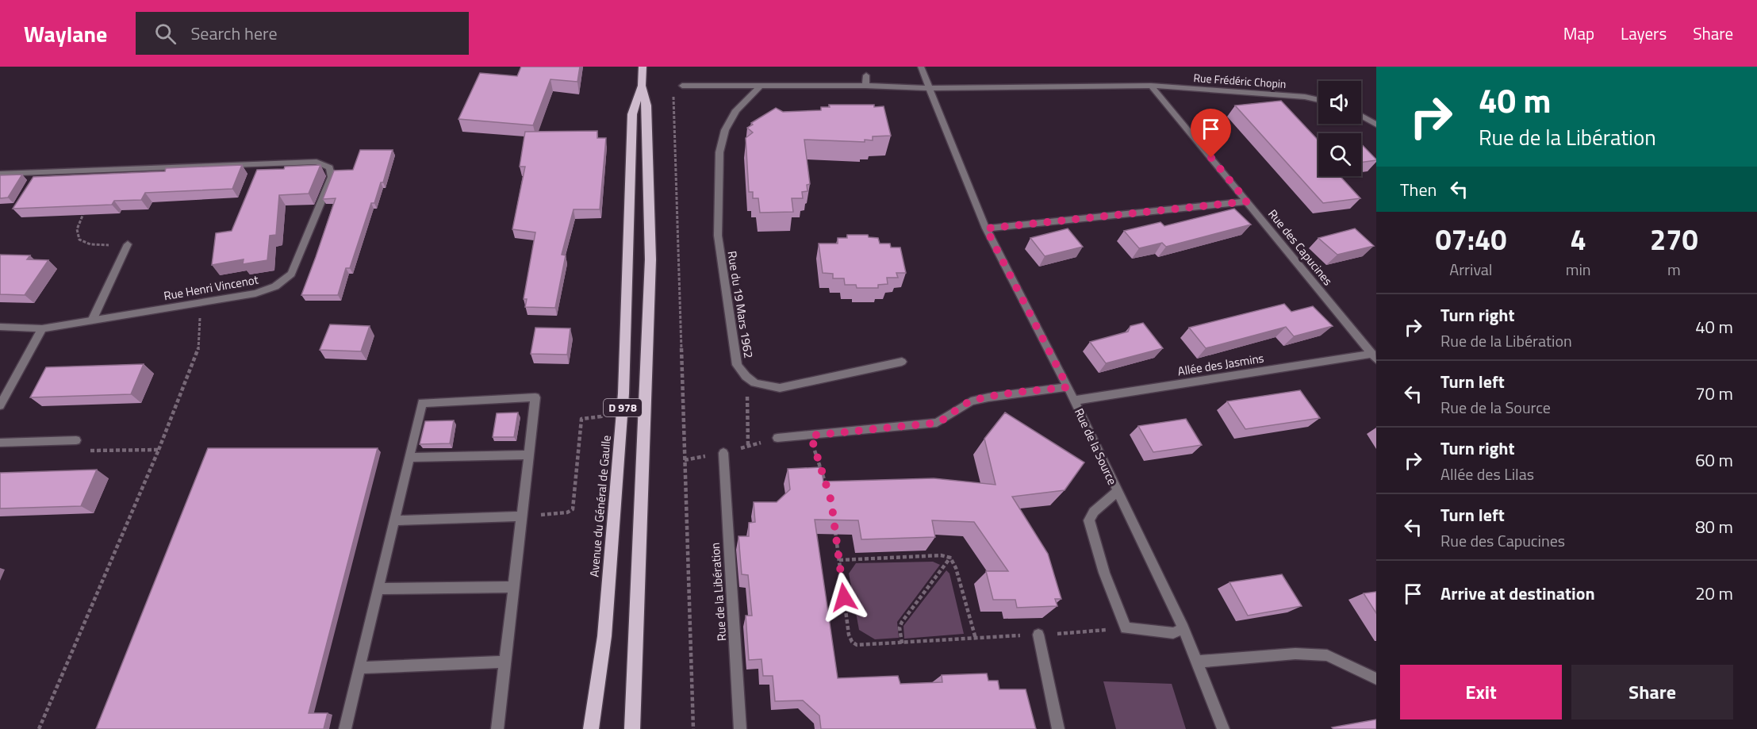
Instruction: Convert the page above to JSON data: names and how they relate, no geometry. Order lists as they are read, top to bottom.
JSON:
{
  "streets": {
    "main road": ["D 978", "Avenue du Général de Gaulle"],
    "street": [
      "Rue Frédéric Chopin",
      "Rue des Capucines",
      "Rue Henri Vincenot",
      "Rue du 19 Mars 1962",
      "Allée des Jasmins",
      "Rue de la Source",
      "Rue de la Libération"
    ]
  },
  "crossings": [
    ["Rue Frédéric Chopin", "Rue des Capucines"],
    ["Rue Frédéric Chopin", "Rue du 19 Mars 1962"],
    ["Rue Frédéric Chopin", "Rue de la Source"],
    ["Rue des Capucines", "Allée des Jasmins"],
    ["Allée des Jasmins", "Rue de la Source"]
  ],
  "page": {
    "header": "Waylane",
    "search": "Search here",
    "nav": ["Map", "Layers", "Share"],
    "turn": ["40 m", "Rue de la Libération"],
    "then": "Then",
    "eta": [
      "07:40",
      "Arrival",
      "4",
      "min",
      "270",
      "m"
    ],
    "list": [
      {
        "name": "Turn right",
        "note": "Rue de la Libération",
        "value": "40 m"
      },
      {
        "name": "Turn left",
        "note": "Rue de la Source",
        "value": "70 m"
      },
      {
        "name": "Turn right",
        "note": "Allée des Lilas",
        "value": "60 m"
      },
      {
        "name": "Turn left",
        "note": "Rue des Capucines",
        "value": "80 m"
      },
      {
        "name": "Arrive at destination",
        "value": "20 m"
      }
    ],
    "buttons": ["Exit", "Share"]
  }
}
